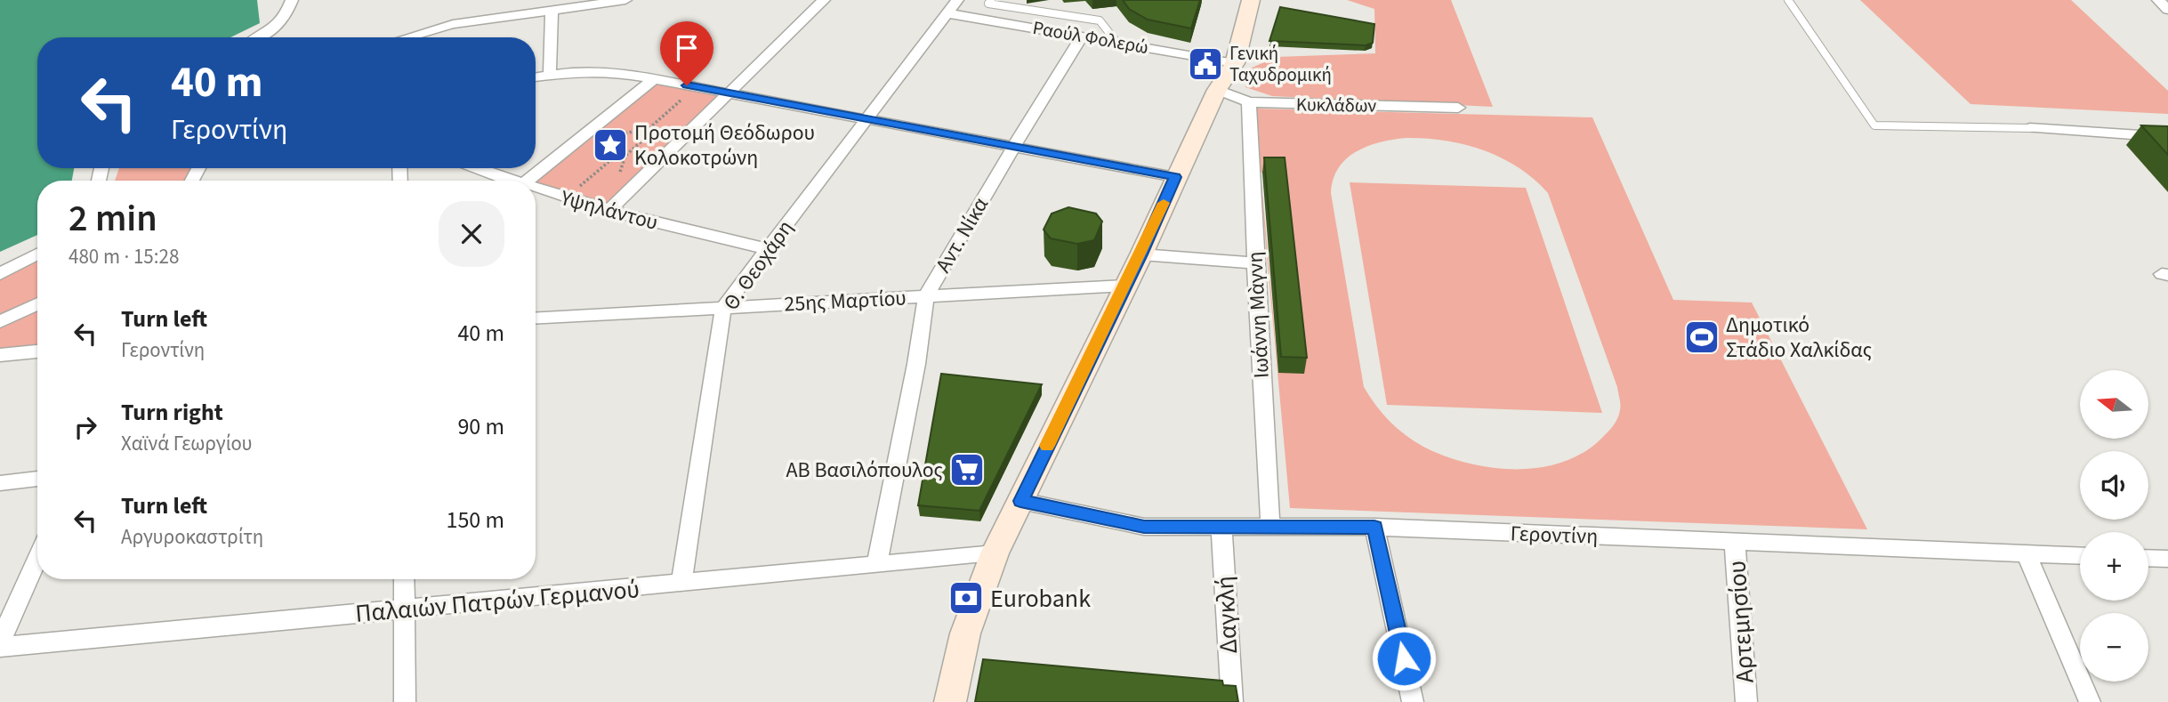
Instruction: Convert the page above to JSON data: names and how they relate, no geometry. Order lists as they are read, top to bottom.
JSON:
{
  "streets": {
    "street": [
      "Ραούλ Φολερώ",
      "Κυκλάδων",
      "Υψηλάντου",
      "Αντ. Νίκα",
      "Θ. Θεοχάρη",
      "25ης Μαρτίου",
      "Ιωάννη Μὰγνη",
      "Γεροντίνη",
      "Παλαιών Πατρών Γερμανού",
      "Δαγκλή",
      "Αρτεμησίου"
    ]
  },
  "crossings": [
    ["Ραούλ Φολερώ", "Αντ. Νίκα"],
    ["Ραούλ Φολερώ", "Θ. Θεοχάρη"],
    ["Κυκλάδων", "Ιωάννη Μὰγνη"],
    ["Υψηλάντου", "Θ. Θεοχάρη"],
    ["Αντ. Νίκα", "25ης Μαρτίου"],
    ["Αντ. Νίκα", "Παλαιών Πατρών Γερμανού"],
    ["Θ. Θεοχάρη", "25ης Μαρτίου"],
    ["Θ. Θεοχάρη", "Παλαιών Πατρών Γερμανού"],
    ["Ιωάννη Μὰγνη", "Γεροντίνη"],
    ["Γεροντίνη", "Δαγκλή"],
    ["Γεροντίνη", "Αρτεμησίου"]
  ],
  "places": {
    "public building": ["Γενική Ταχυδρομική"],
    "place": ["Προτομή Θεόδωρου Κολοκοτρώνη"],
    "sports": ["Δημοτικό Στάδιο Χαλκίδας"],
    "supermarket": ["ΑΒ Βασιλόπουλος"],
    "bank": ["Eurobank"]
  },
  "north": "left",
  "page": {
    "turn": ["40 m", "Γεροντίνη"],
    "heading": ["2 min", "480 m · 15:28"],
    "list": [
      {
        "name": "Turn left",
        "note": "Γεροντίνη",
        "value": "40 m"
      },
      {
        "name": "Turn right",
        "note": "Χαϊνά Γεωργίου",
        "value": "90 m"
      },
      {
        "name": "Turn left",
        "note": "Αργυροκαστρίτη",
        "value": "150 m"
      }
    ],
    "map_buttons": ["+", "−"]
  }
}
